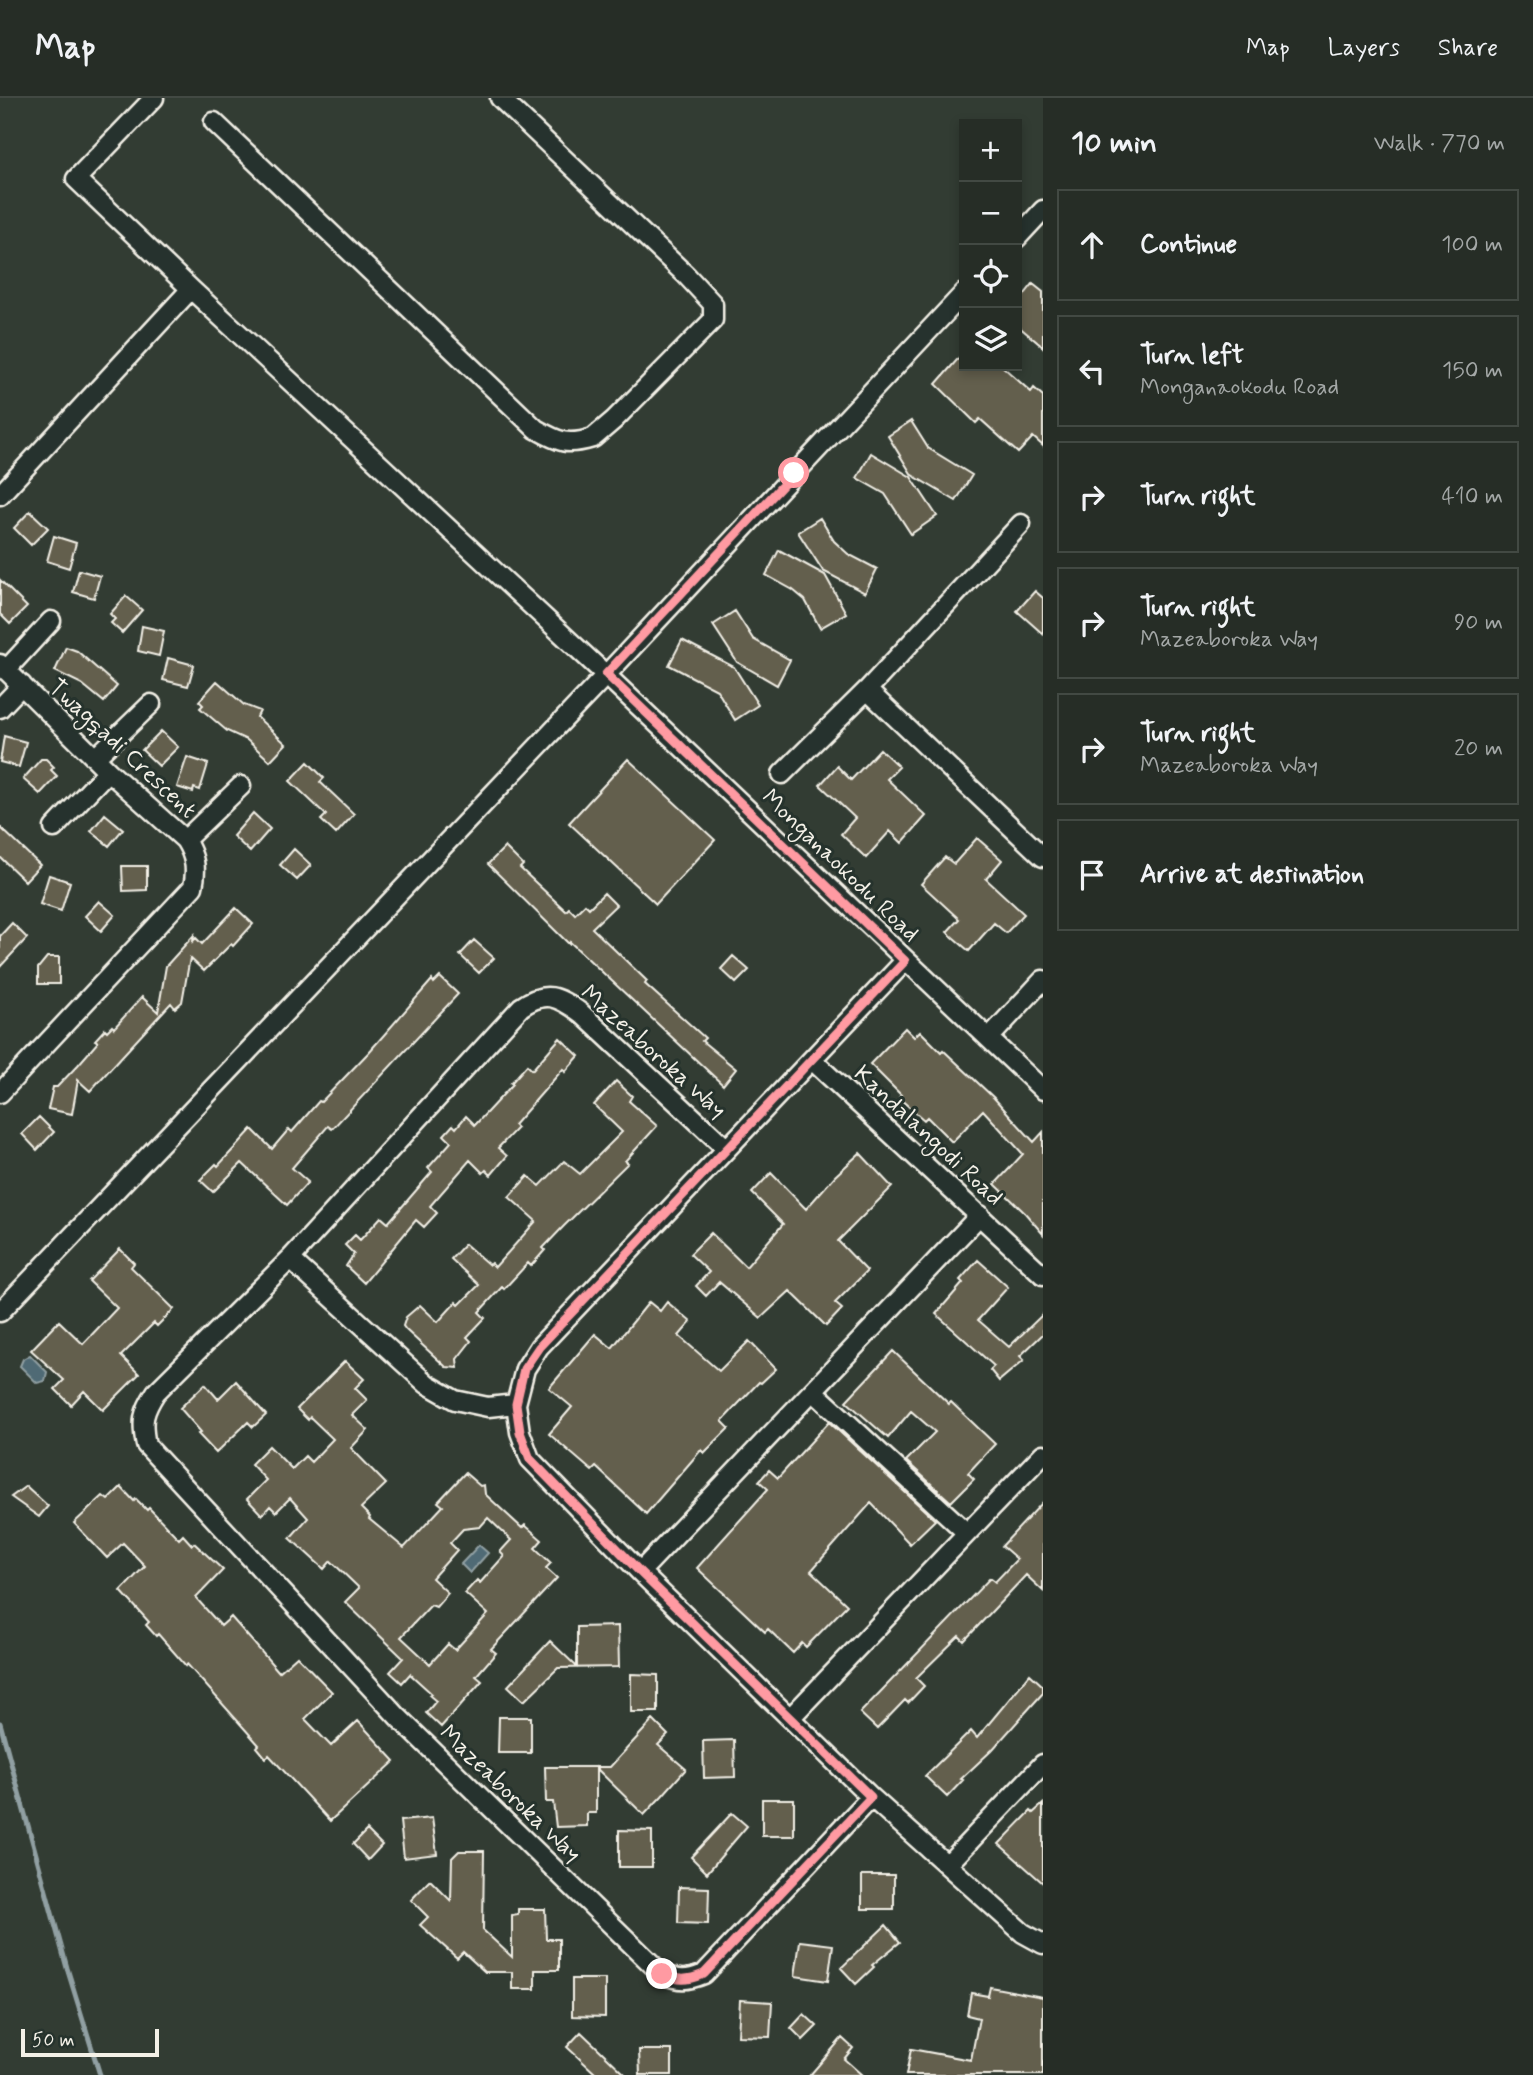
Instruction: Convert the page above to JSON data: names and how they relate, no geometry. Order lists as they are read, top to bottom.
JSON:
{
  "streets": {
    "street": [
      "Twagqadi Crescent",
      "Monganaokodu Road",
      "Mazeaboroka Way",
      "Kandalangodi Road"
    ]
  },
  "scale_bar": "50 m",
  "page": {
    "header": "Map",
    "nav": ["Map", "Layers", "Share"],
    "heading": ["10 min", "Walk · 770 m"],
    "map_buttons": ["+", "−"],
    "list": [
      ["Continue", "100 m"],
      ["Turn left", "Monganaokodu Road", "150 m"],
      ["Turn right", "410 m"],
      ["Turn right", "Mazeaboroka Way", "90 m"],
      ["Turn right", "Mazeaboroka Way", "20 m"],
      "Arrive at destination"
    ],
    "scale": "50 m"
  }
}
